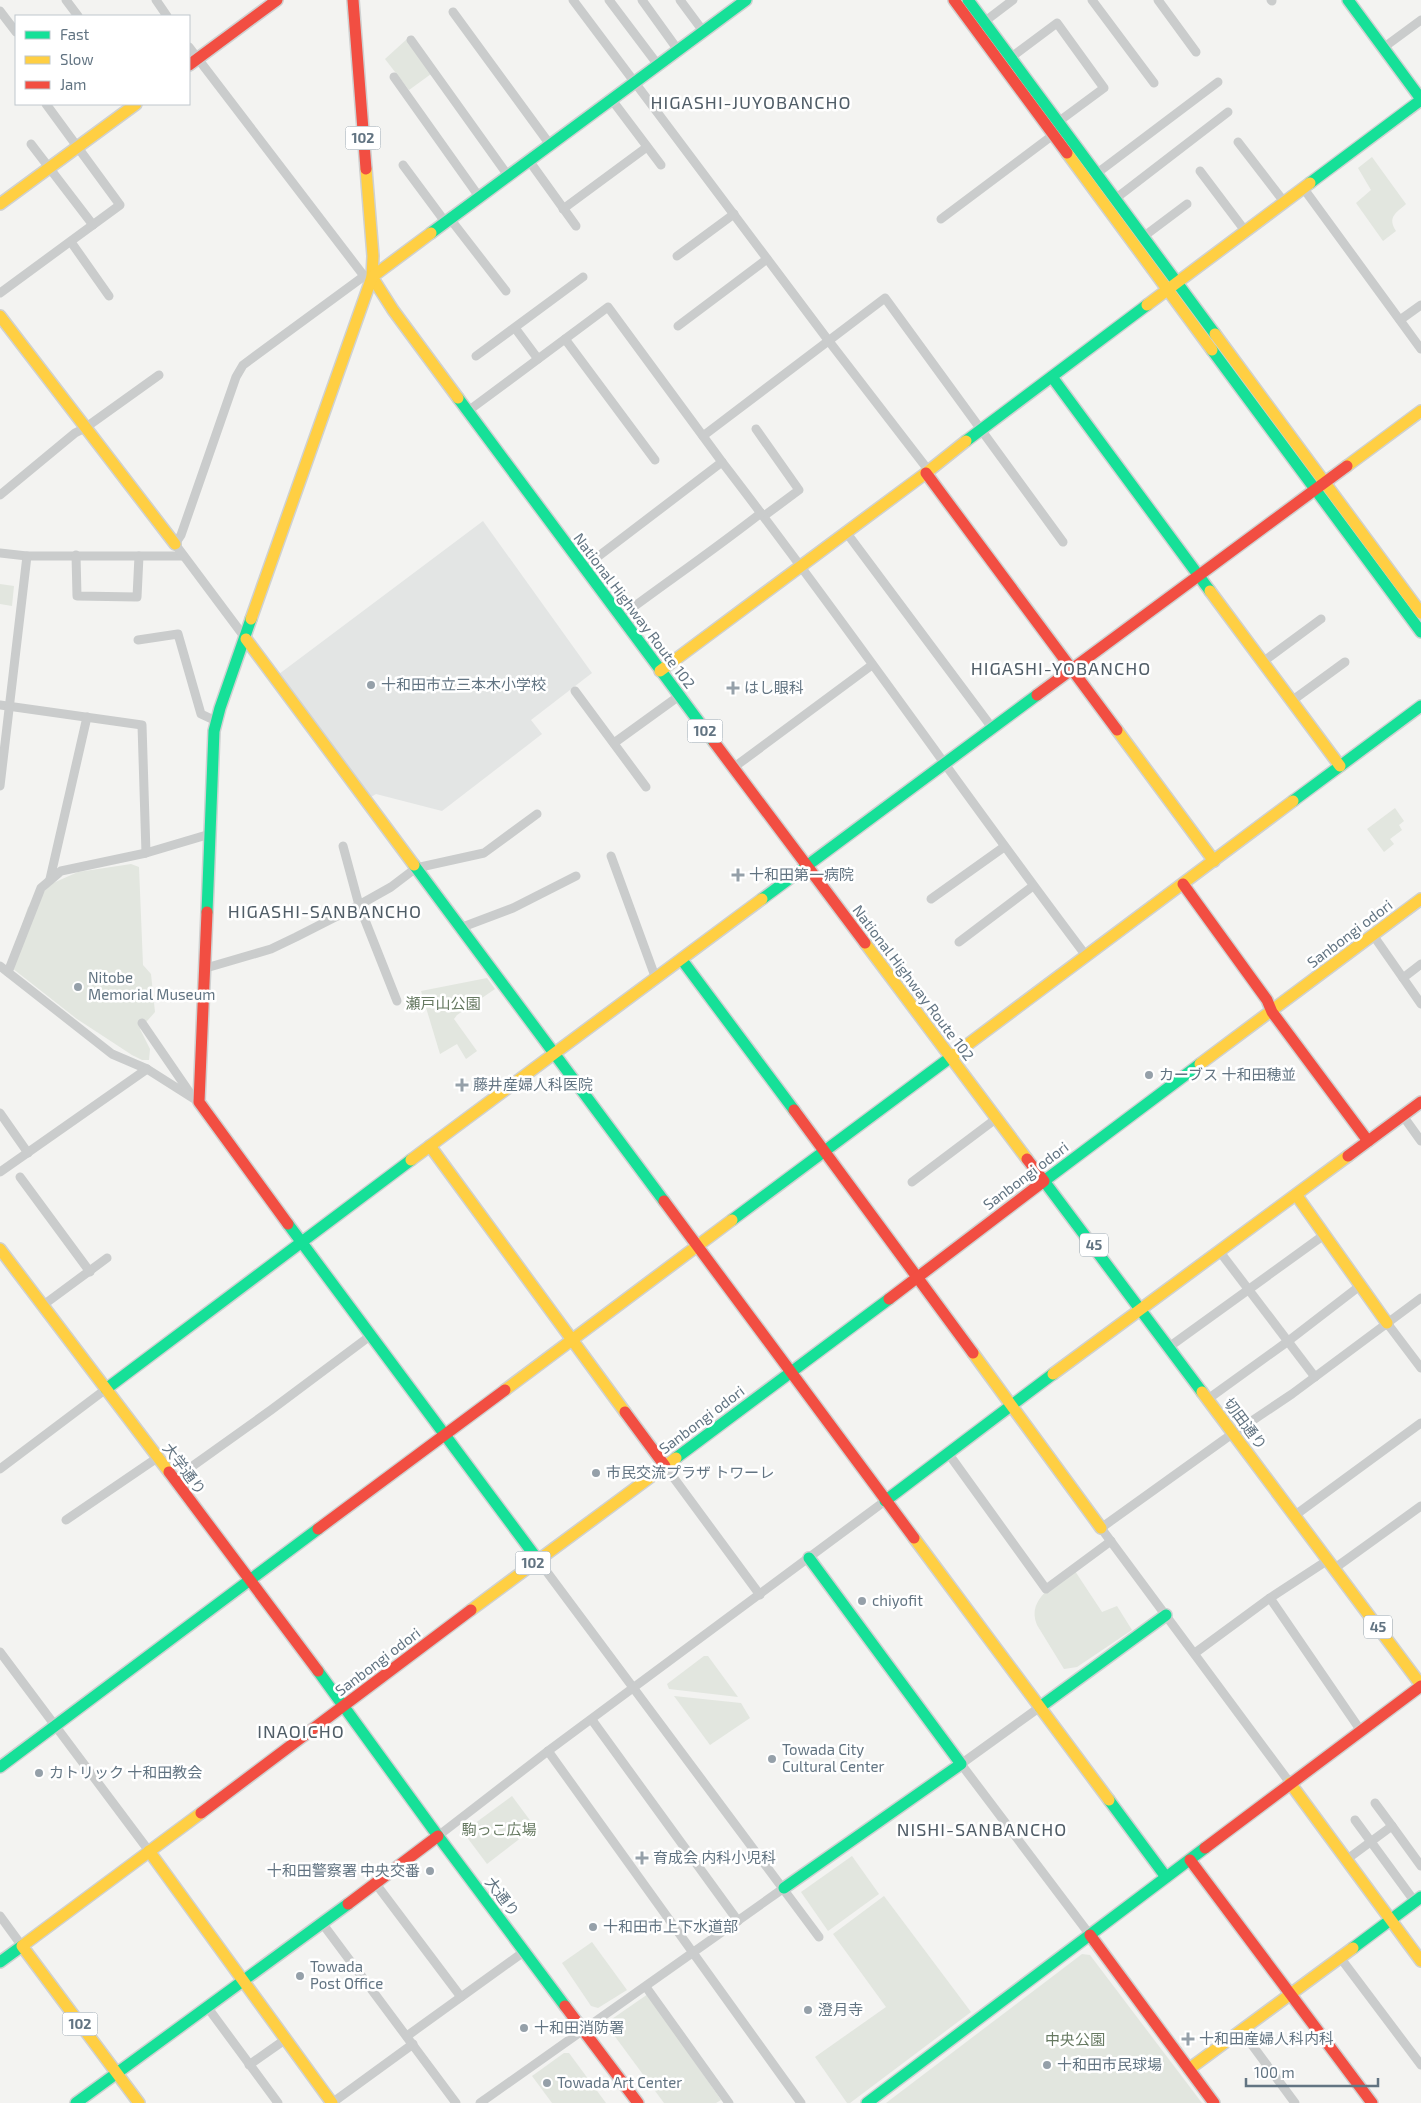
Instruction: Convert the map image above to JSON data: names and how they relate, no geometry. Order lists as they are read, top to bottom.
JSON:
{
  "streets": {
    "main road": [
      "102",
      "National Highway Route 102",
      "Sanbongi odori",
      "45",
      "切田通り",
      "大学通り",
      "大通り"
    ]
  },
  "crossings": [
    ["102", "National Highway Route 102"],
    ["102", "Sanbongi odori"],
    ["National Highway Route 102", "Sanbongi odori"],
    ["National Highway Route 102", "切田通り"],
    ["Sanbongi odori", "切田通り"],
    ["Sanbongi odori", "大学通り"],
    ["Sanbongi odori", "大通り"],
    ["大学通り", "大通り"]
  ],
  "districts": [
    "HIGASHI-JUYOBANCHO",
    "HIGASHI-YOBANCHO",
    "HIGASHI-SANBANCHO",
    "INAOICHO",
    "NISHI-SANBANCHO"
  ],
  "parks": ["瀬戸山公園", "駒っこ広場", "中央公園"],
  "places": {
    "other": [
      "十和田市立三本木小学校",
      "Nitobe Memorial Museum",
      "カーブス 十和田穂並",
      "市民交流プラザ トワーレ",
      "chiyofit",
      "Towada City Cultural Center",
      "カトリック 十和田教会",
      "十和田警察署 中央交番",
      "十和田市上下水道部",
      "Towada Post Office",
      "澄月寺",
      "十和田消防署",
      "十和田市民球場",
      "Towada Art Center"
    ],
    "health": [
      "はし眼科",
      "十和田第一病院",
      "藤井産婦人科医院",
      "育成会 内科小児科",
      "十和田産婦人科内科"
    ]
  },
  "legend": ["Fast", "Slow", "Jam"],
  "scale_bar": "100 m"
}
